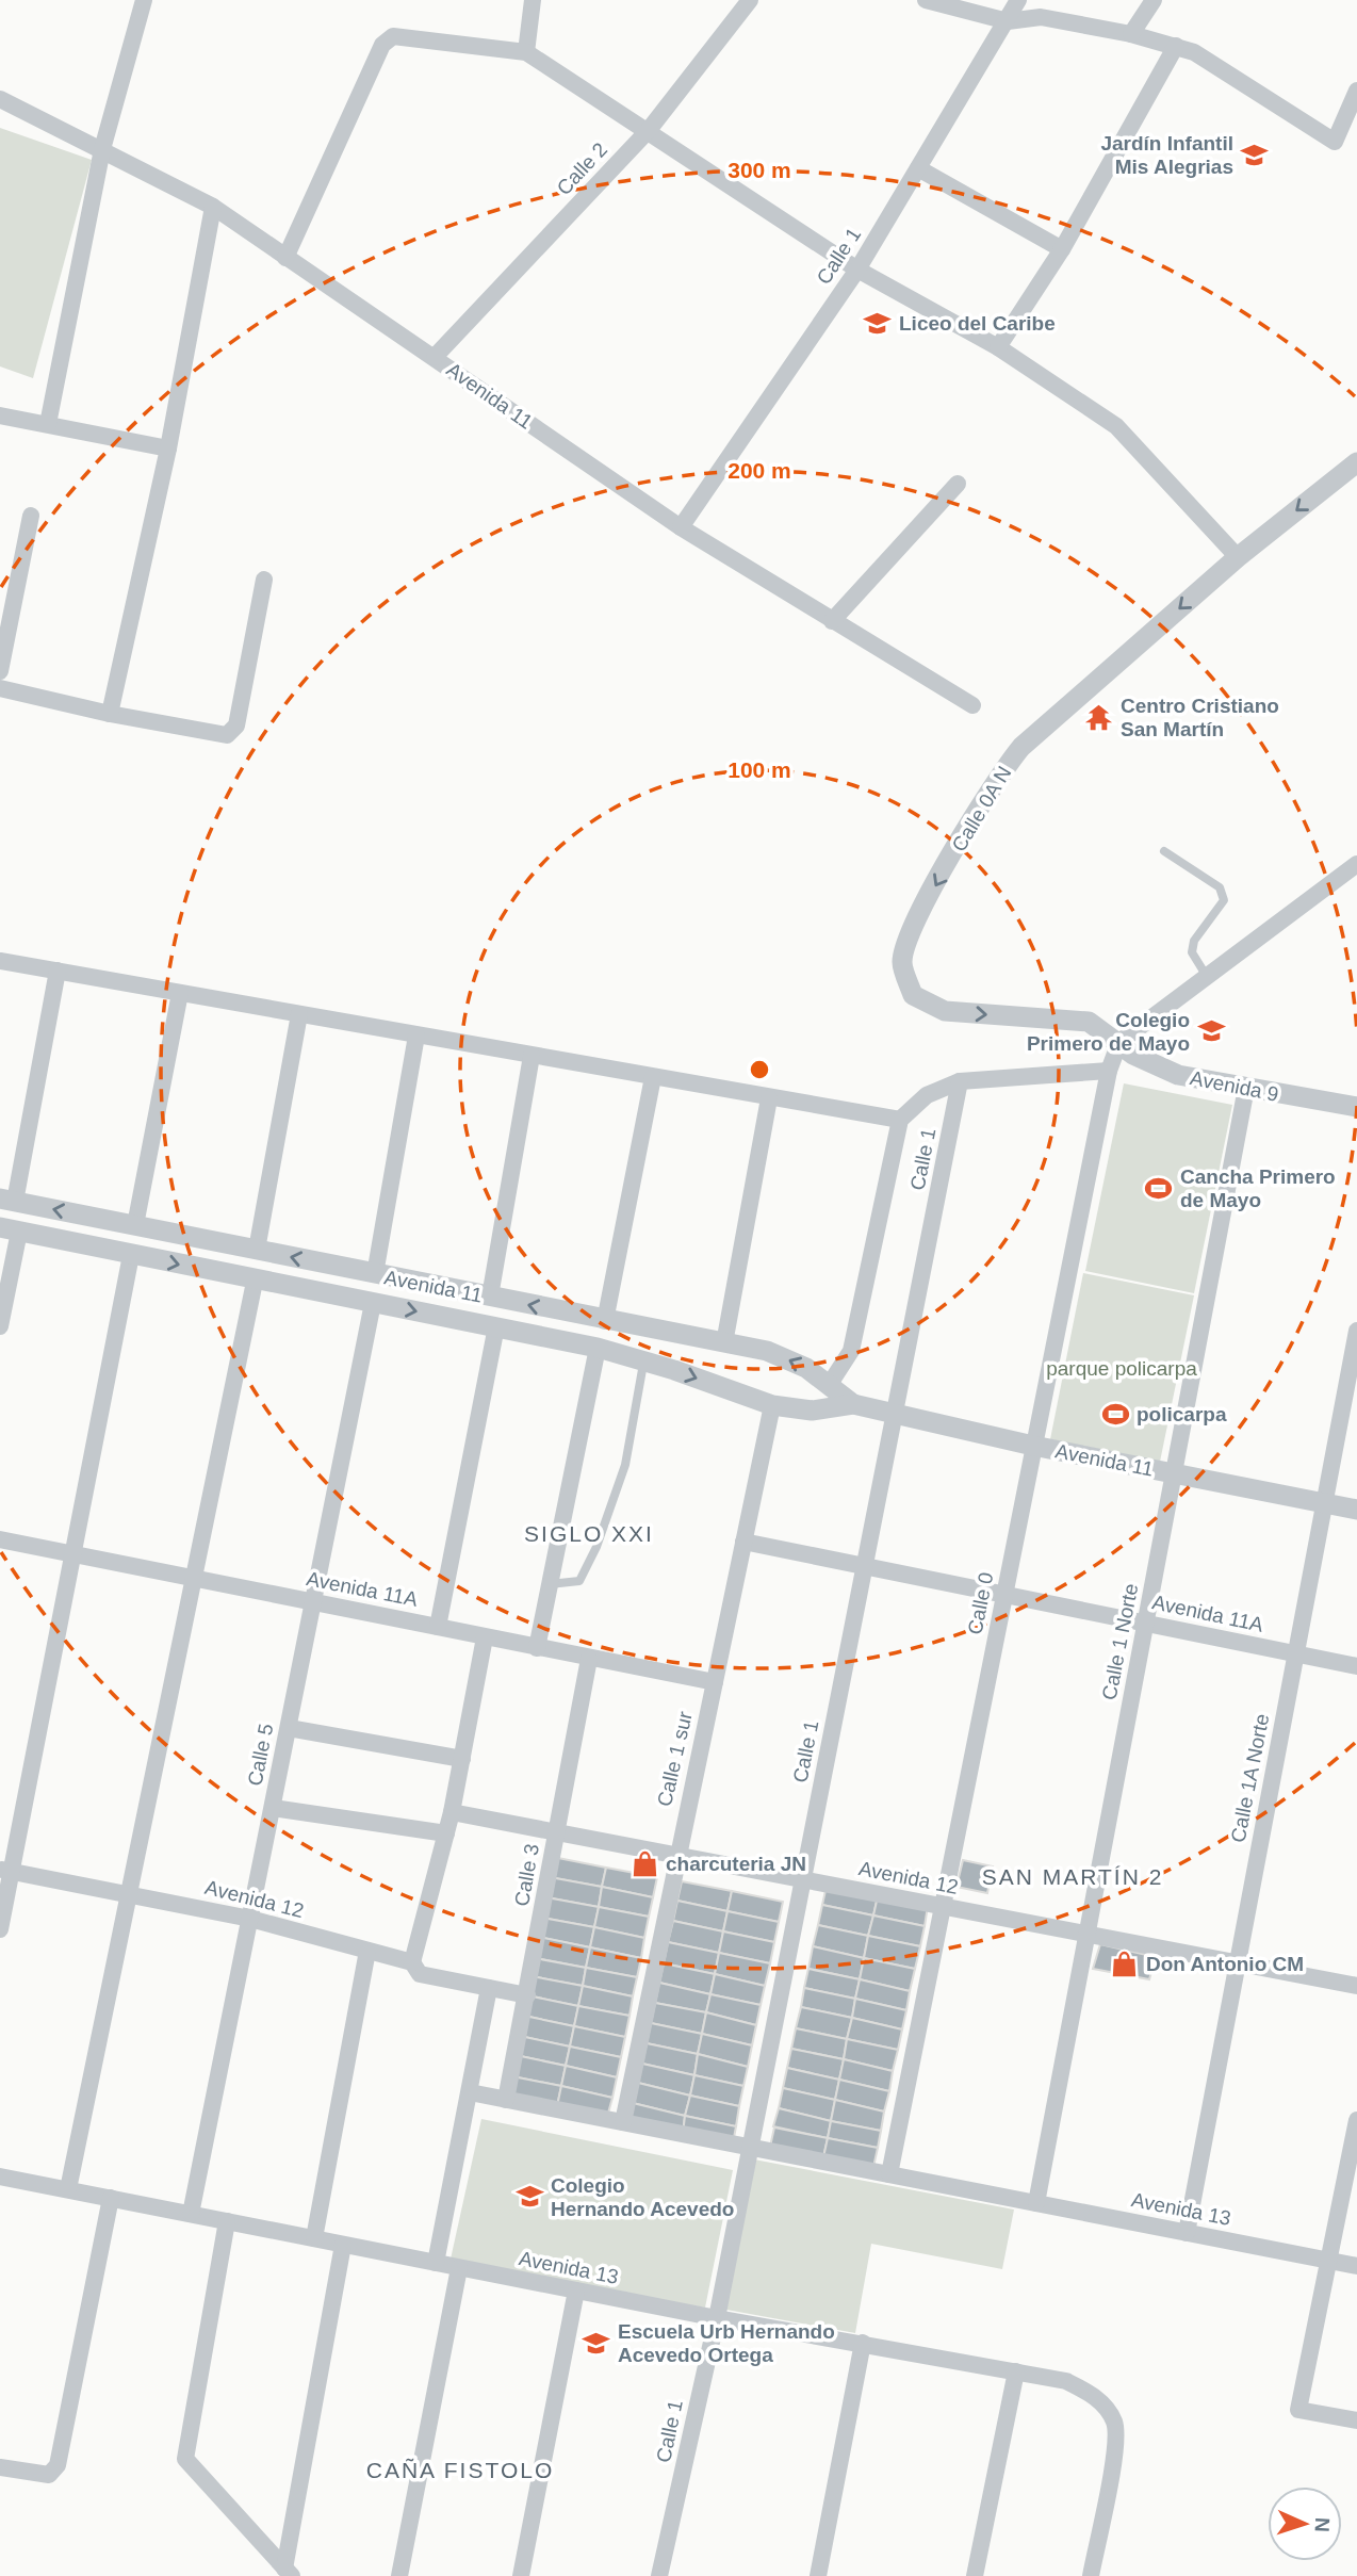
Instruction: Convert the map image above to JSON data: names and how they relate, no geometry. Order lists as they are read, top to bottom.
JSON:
{
  "streets": {
    "street": [
      "Calle 2",
      "Calle 1",
      "Avenida 11",
      "Calle 0A N",
      "Avenida 9",
      "Avenida 11A",
      "Calle 0",
      "Calle 1 Norte",
      "Calle 5",
      "Calle 1 sur",
      "Calle 1A Norte",
      "Calle 3",
      "Avenida 12",
      "Avenida 13"
    ]
  },
  "crossings": [
    ["Calle 2", "Avenida 11"],
    ["Calle 1", "Avenida 11"],
    ["Calle 1", "Avenida 11A"],
    ["Calle 1", "Avenida 12"],
    ["Calle 1", "Avenida 13"],
    ["Avenida 11", "Calle 0"],
    ["Avenida 11", "Calle 1 Norte"],
    ["Avenida 11", "Calle 5"],
    ["Avenida 11", "Calle 1 sur"],
    ["Avenida 11", "Calle 1A Norte"],
    ["Calle 0A N", "Avenida 9"],
    ["Calle 0A N", "Calle 0"],
    ["Avenida 9", "Calle 0"],
    ["Avenida 9", "Calle 1 Norte"],
    ["Avenida 11A", "Calle 0"],
    ["Avenida 11A", "Calle 1 Norte"],
    ["Avenida 11A", "Calle 5"],
    ["Avenida 11A", "Calle 1 sur"],
    ["Avenida 11A", "Calle 1A Norte"],
    ["Avenida 11A", "Calle 3"],
    ["Calle 0", "Avenida 12"],
    ["Calle 0", "Avenida 13"],
    ["Calle 1 Norte", "Avenida 12"],
    ["Calle 1 Norte", "Avenida 13"],
    ["Calle 5", "Avenida 12"],
    ["Calle 5", "Avenida 13"],
    ["Calle 1 sur", "Avenida 12"],
    ["Calle 1 sur", "Avenida 13"],
    ["Calle 1A Norte", "Avenida 12"],
    ["Calle 1A Norte", "Avenida 13"],
    ["Calle 3", "Avenida 12"],
    ["Calle 3", "Avenida 13"]
  ],
  "districts": ["SIGLO XXI", "SAN MARTÍN 2", "CAÑA FISTOLO"],
  "parks": ["parque policarpa"],
  "places": {
    "school or university": [
      "Jardín Infantil Mis Alegrias",
      "Liceo del Caribe",
      "Colegio Primero de Mayo",
      "Colegio Hernando Acevedo",
      "Escuela Urb Hernando Acevedo Ortega"
    ],
    "temple": ["Centro Cristiano San Martín"],
    "sports": ["Cancha Primero de Mayo", "policarpa"],
    "shop": ["charcuteria JN", "Don Antonio CM"]
  },
  "north": "right",
  "rings": ["300 m", "200 m", "100 m"]
}
